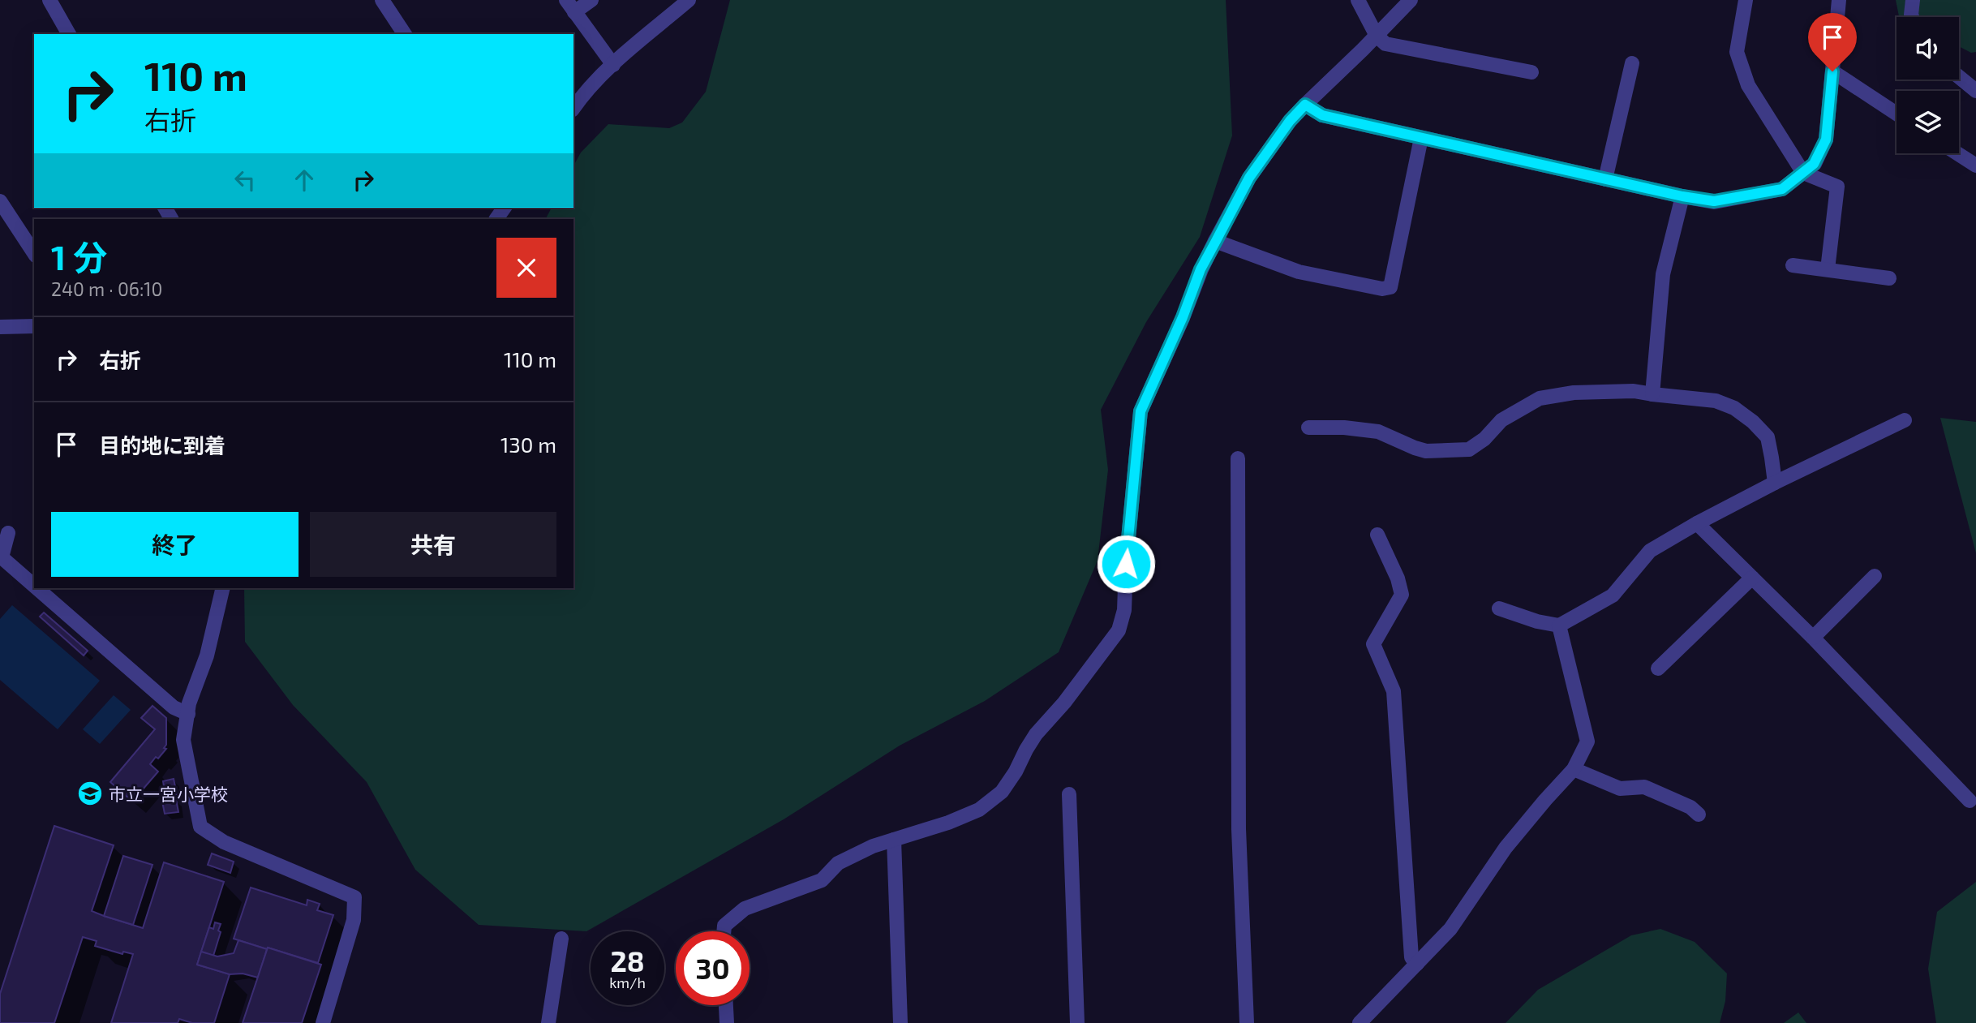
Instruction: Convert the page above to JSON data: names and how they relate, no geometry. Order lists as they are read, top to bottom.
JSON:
{
  "places": {
    "school or university": ["市立一宮小学校"]
  },
  "page": {
    "turn": ["110 m", "右折"],
    "heading": ["1 分", "240 m · 06:10"],
    "list": [
      {
        "name": "右折",
        "value": "110 m"
      },
      {
        "name": "目的地に到着",
        "value": "130 m"
      }
    ],
    "buttons": ["終了", "共有"],
    "speed": "28 km/h",
    "limit": "30"
  }
}
